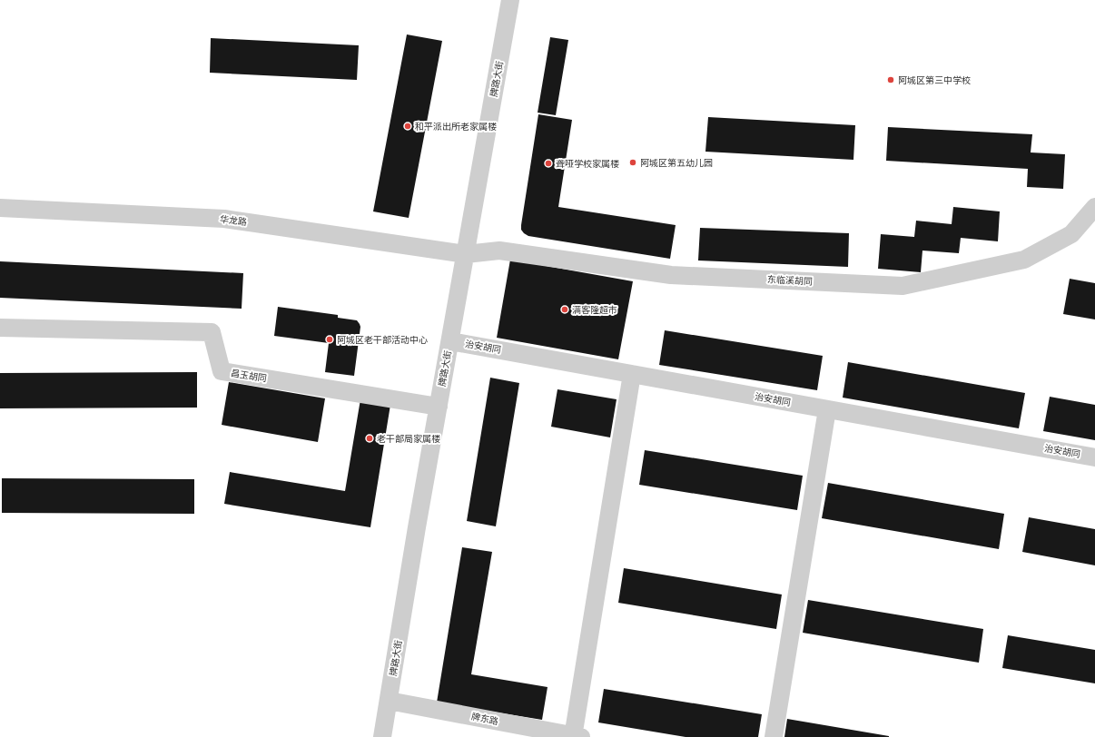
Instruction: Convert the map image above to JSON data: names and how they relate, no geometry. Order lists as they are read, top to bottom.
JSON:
{
  "streets": {
    "street": [
      "牌路大街",
      "华龙路",
      "东临溪胡同",
      "治安胡同",
      "昌玉胡同",
      "牌东路"
    ]
  },
  "crossings": [
    ["牌路大街", "华龙路"],
    ["牌路大街", "东临溪胡同"],
    ["牌路大街", "治安胡同"],
    ["牌路大街", "昌玉胡同"],
    ["牌路大街", "牌东路"],
    ["华龙路", "东临溪胡同"]
  ],
  "places": [
    "阿城区第三中学校",
    "和平派出所老家属楼",
    "阿城区第五幼儿园",
    "聋哑学校家属楼",
    "满客隆超市",
    "阿城区老干部活动中心",
    "老干部局家属楼"
  ]
}
